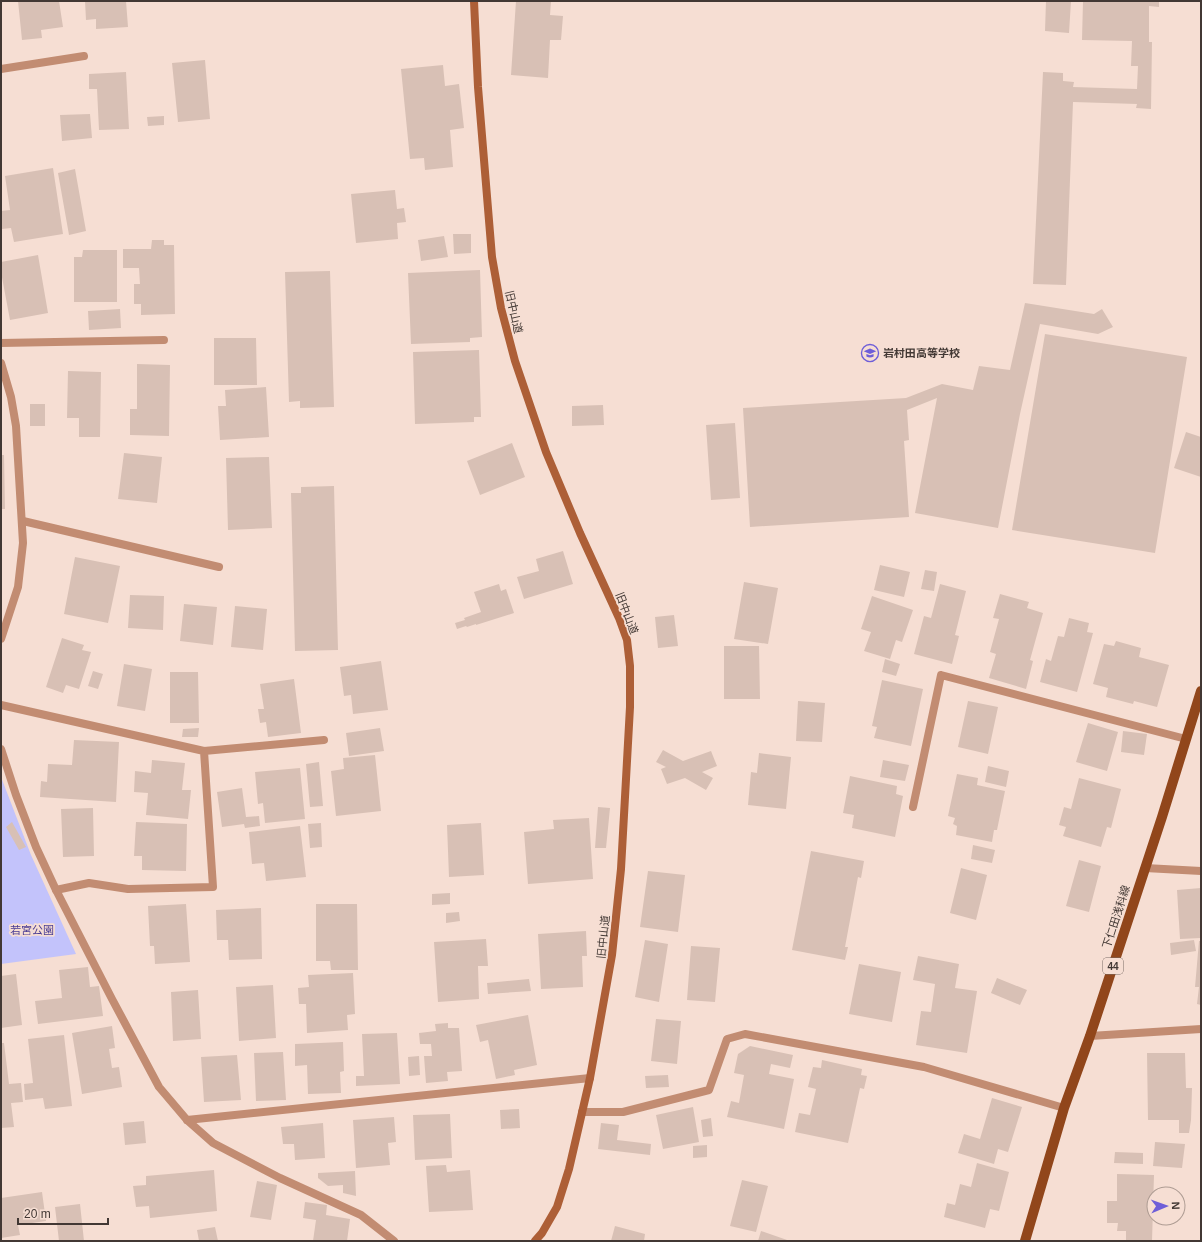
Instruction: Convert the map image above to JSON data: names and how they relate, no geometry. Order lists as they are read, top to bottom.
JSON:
{
  "streets": {
    "main road": ["旧中山道", "下仁田浅科線", "44"]
  },
  "parks": ["若宮公園"],
  "places": {
    "school or university": ["岩村田高等学校"]
  },
  "scale_bar": "20 m",
  "north": "right"
}
